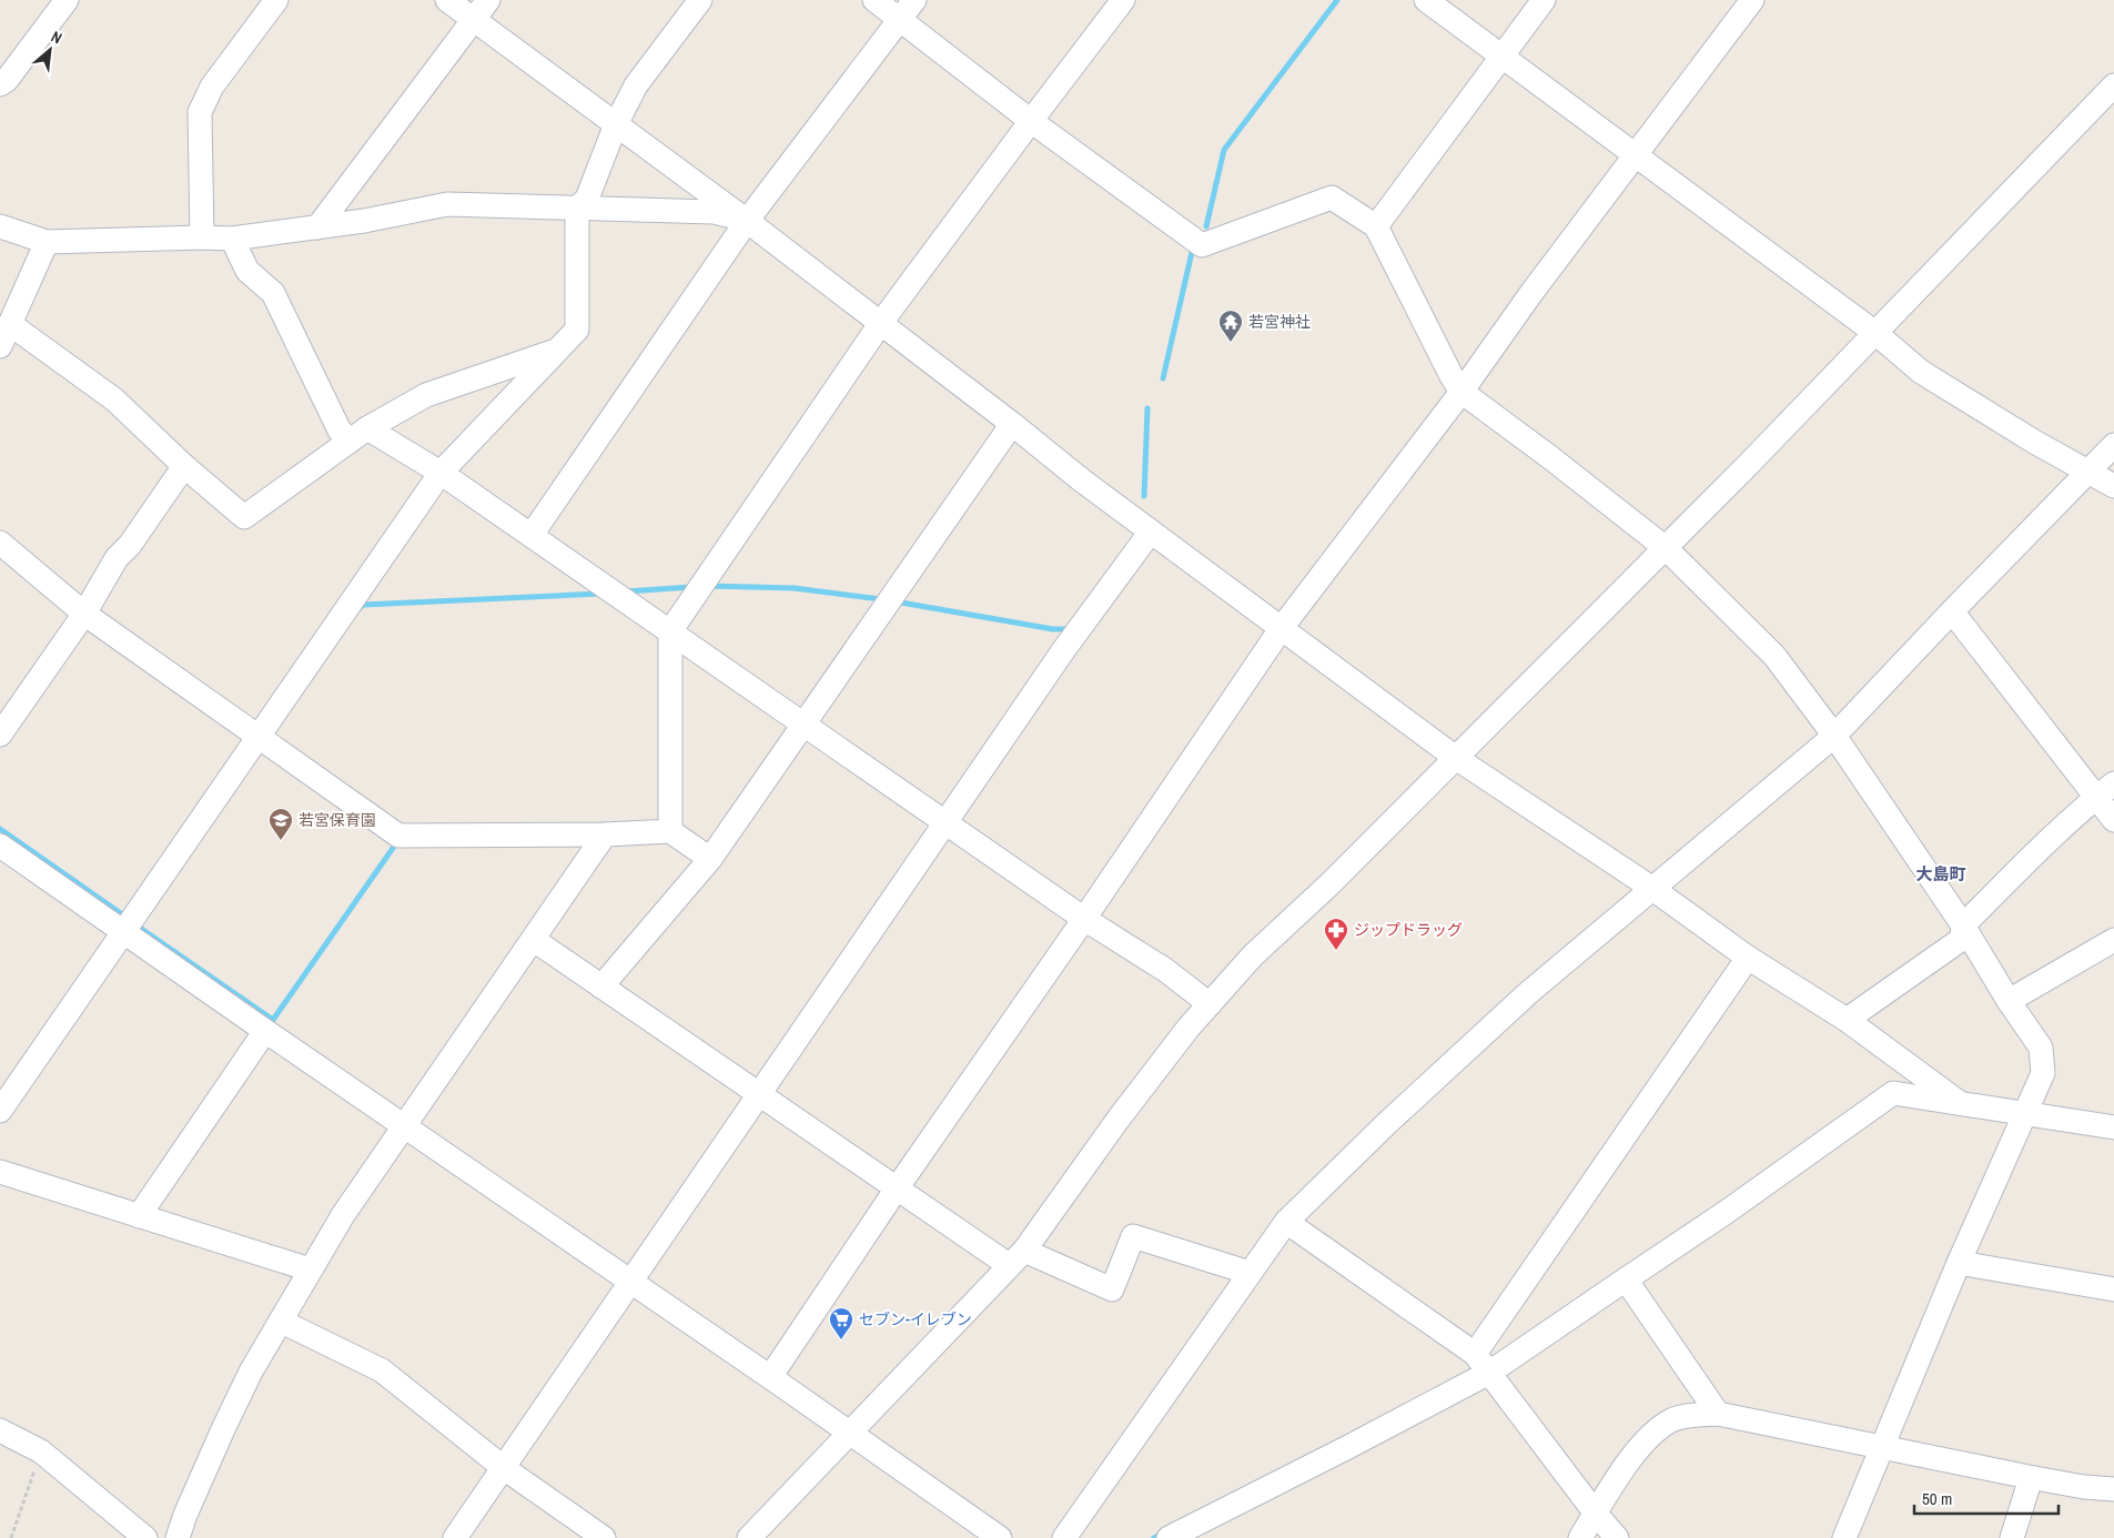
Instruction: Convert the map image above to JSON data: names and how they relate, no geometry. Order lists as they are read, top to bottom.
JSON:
{
  "districts": ["大島町"],
  "places": {
    "temple": ["若宮神社"],
    "school or university": ["若宮保育園"],
    "pharmacy": ["ジップドラッグ"],
    "supermarket": ["セブン-イレブン"]
  },
  "scale_bar": "50 m",
  "north": "top right"
}
